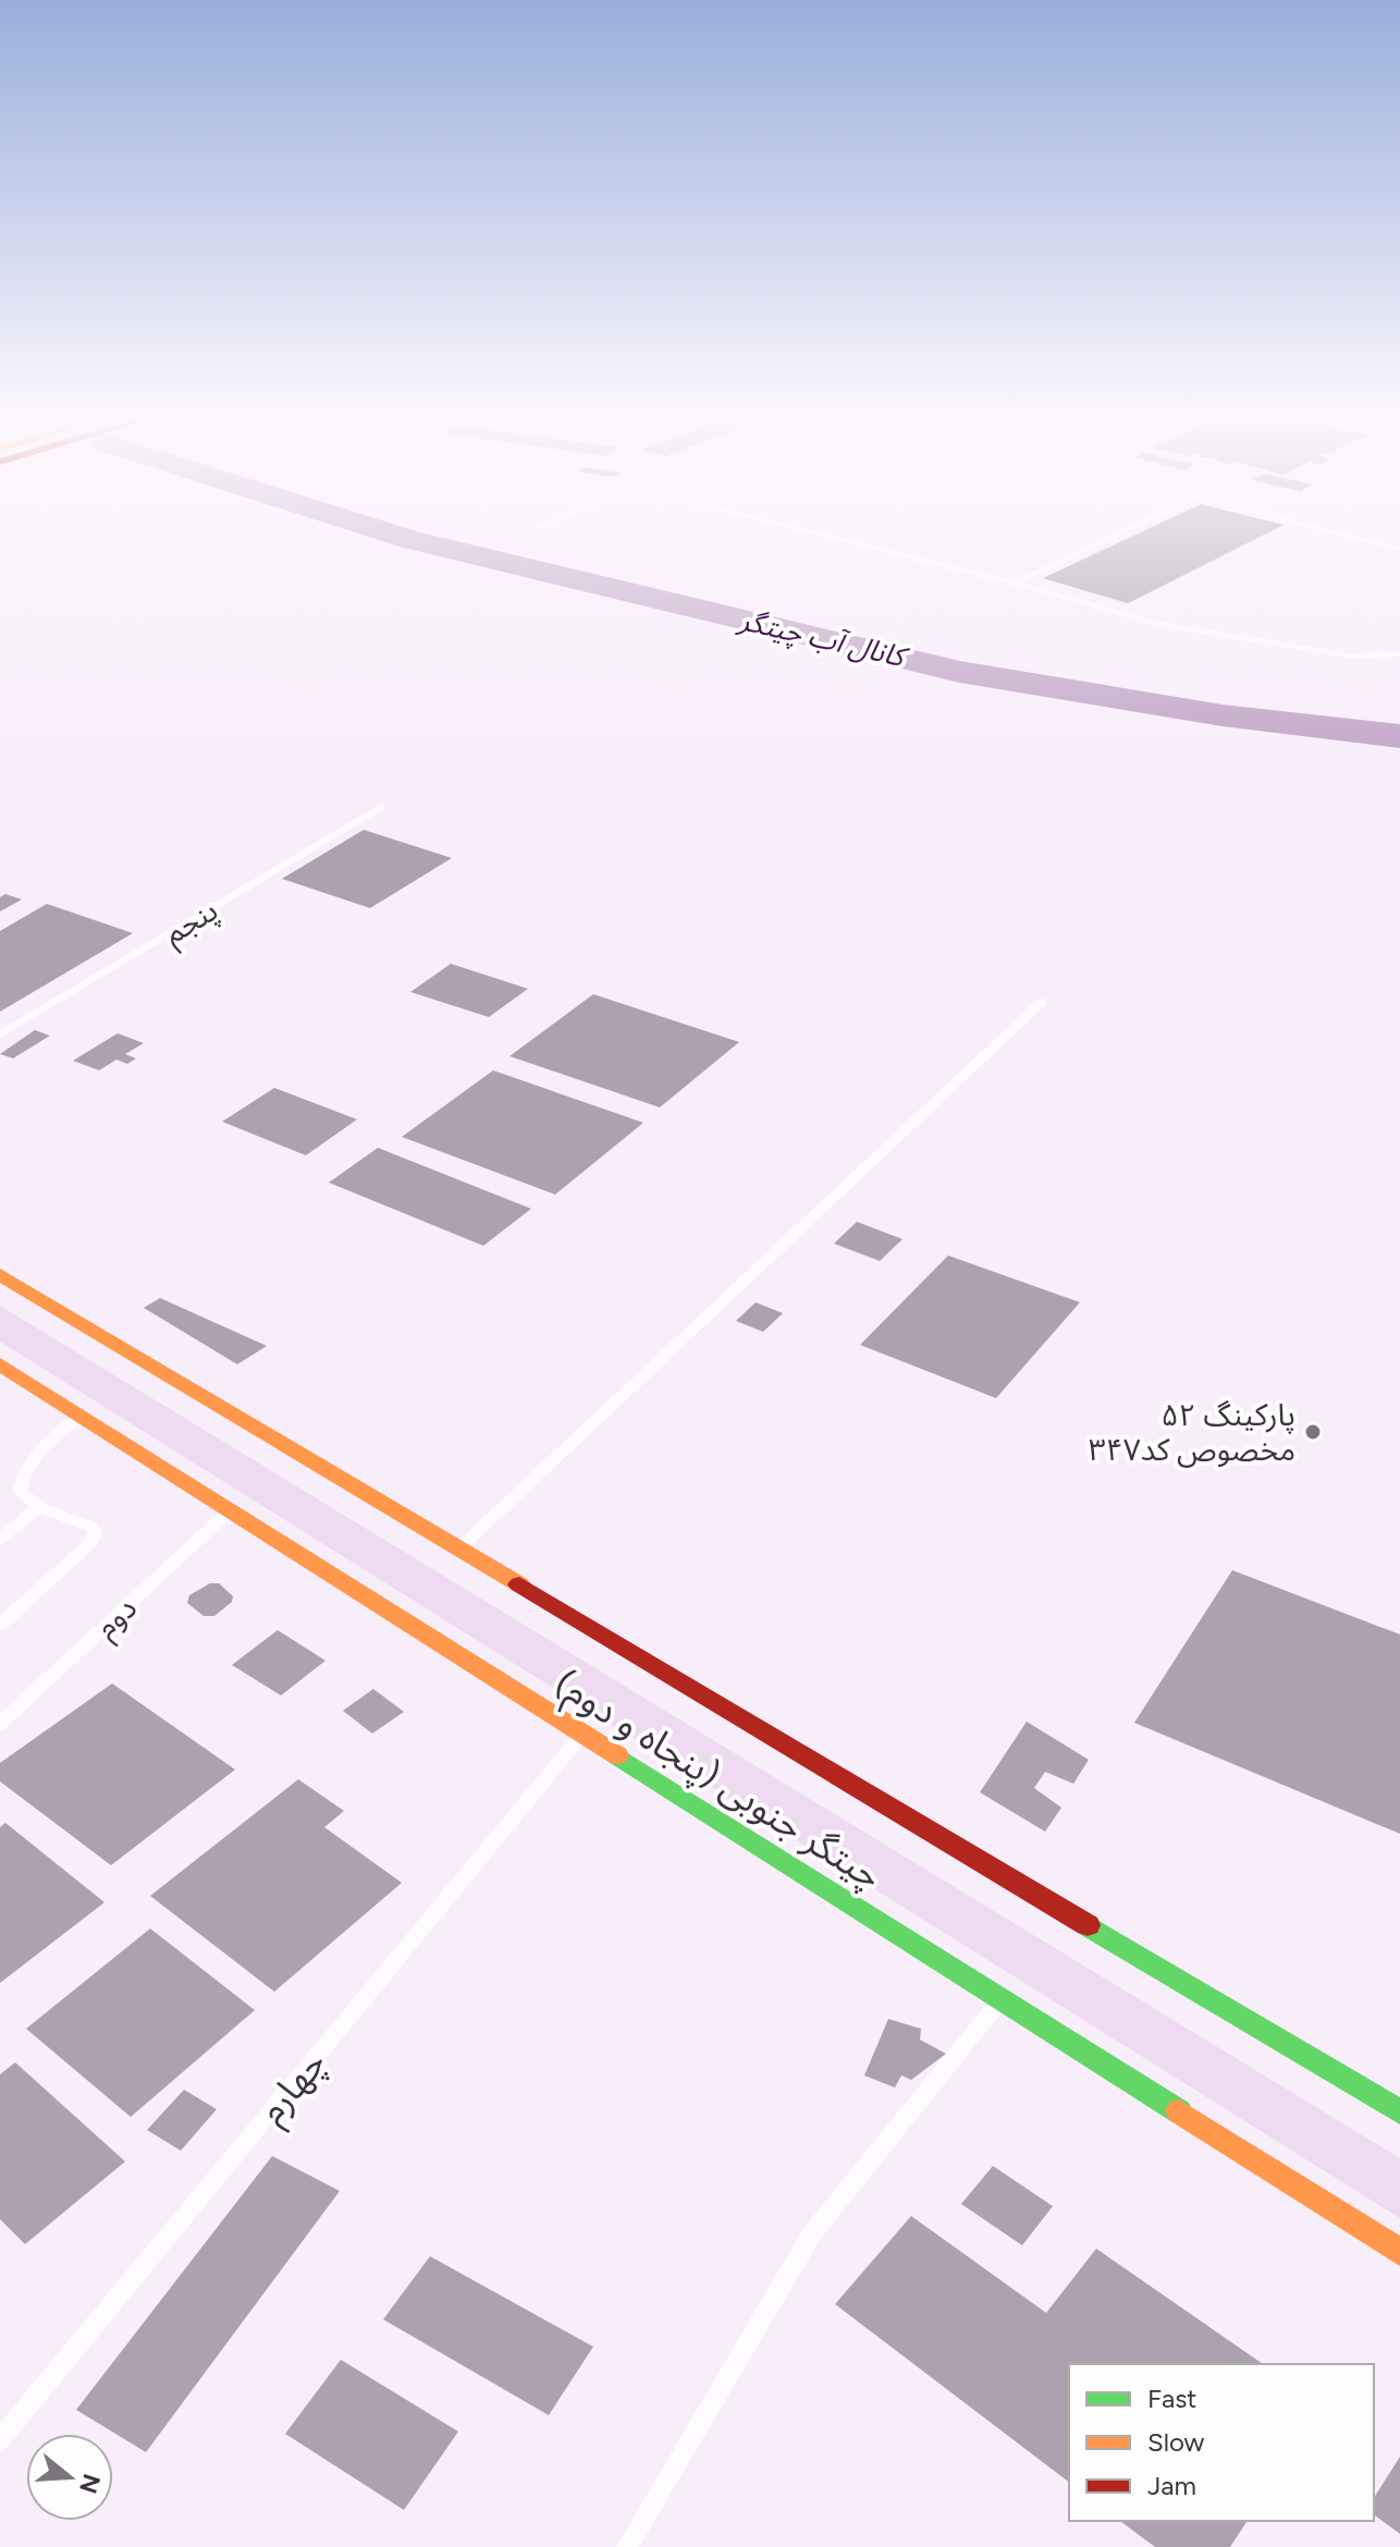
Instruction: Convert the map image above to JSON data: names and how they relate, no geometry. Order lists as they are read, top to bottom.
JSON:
{
  "streets": {
    "main road": ["چیتگر جنوبی (پنجاه و دوم)"],
    "lane": ["پنجم", "دوم", "چهارم"]
  },
  "crossings": [
    ["دوم", "چیتگر جنوبی (پنجاه و دوم)"],
    ["چیتگر جنوبی (پنجاه و دوم)", "چهارم"]
  ],
  "water": ["کانال آب چیتگر"],
  "places": ["پارکینگ ۵۲ مخصوص کد۳۴۷"],
  "legend": ["Fast", "Slow", "Jam"],
  "north": "right"
}
